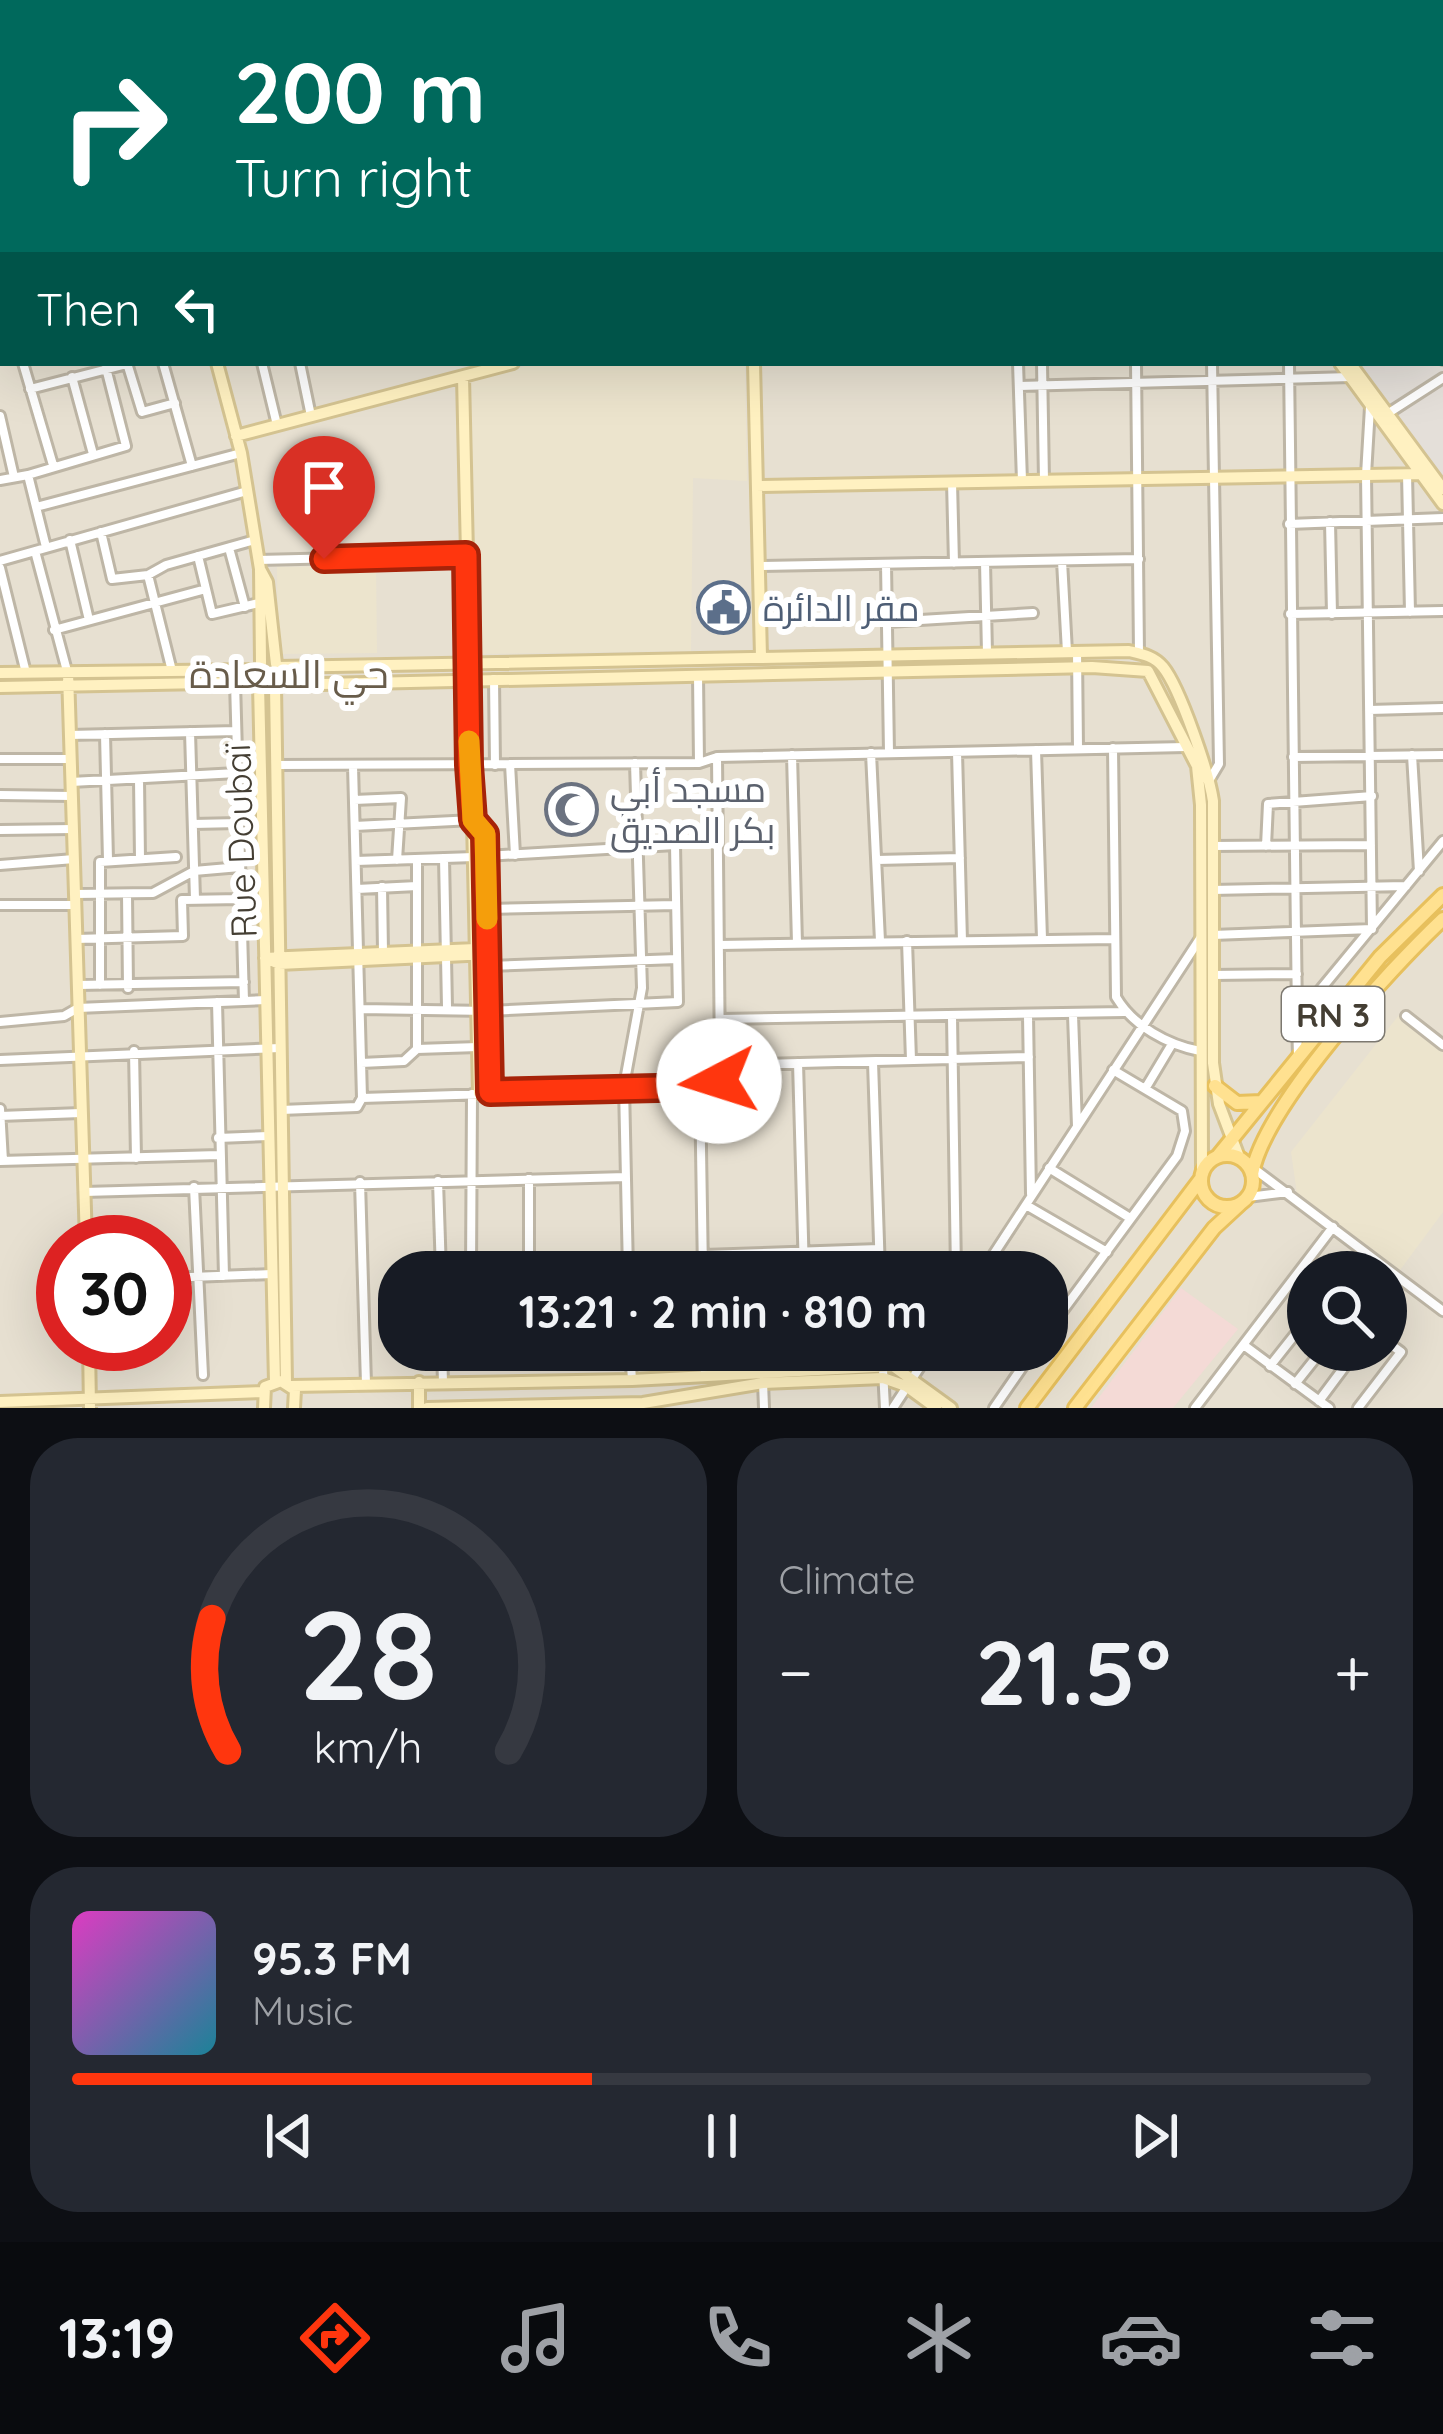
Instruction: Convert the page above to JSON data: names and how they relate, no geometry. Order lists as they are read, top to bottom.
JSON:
{
  "streets": {
    "main road": ["RN 3"],
    "street": ["Rue Doubaï"]
  },
  "districts": ["حي السعادة"],
  "places": {
    "public building": ["مقر الدائرة"],
    "mosque": ["مسجد أبي بكر الصديق"]
  },
  "page": {
    "turn": ["200 m", "Turn right"],
    "then": "Then",
    "limit": "30",
    "trip": "13:21 · 2 min · 810 m",
    "tile": "Climate",
    "heat": ["−", "21.5°", "+"],
    "song": ["95.3 FM", "Music"],
    "tabs": "13:19",
    "gauge": ["28", "km/h"]
  }
}
